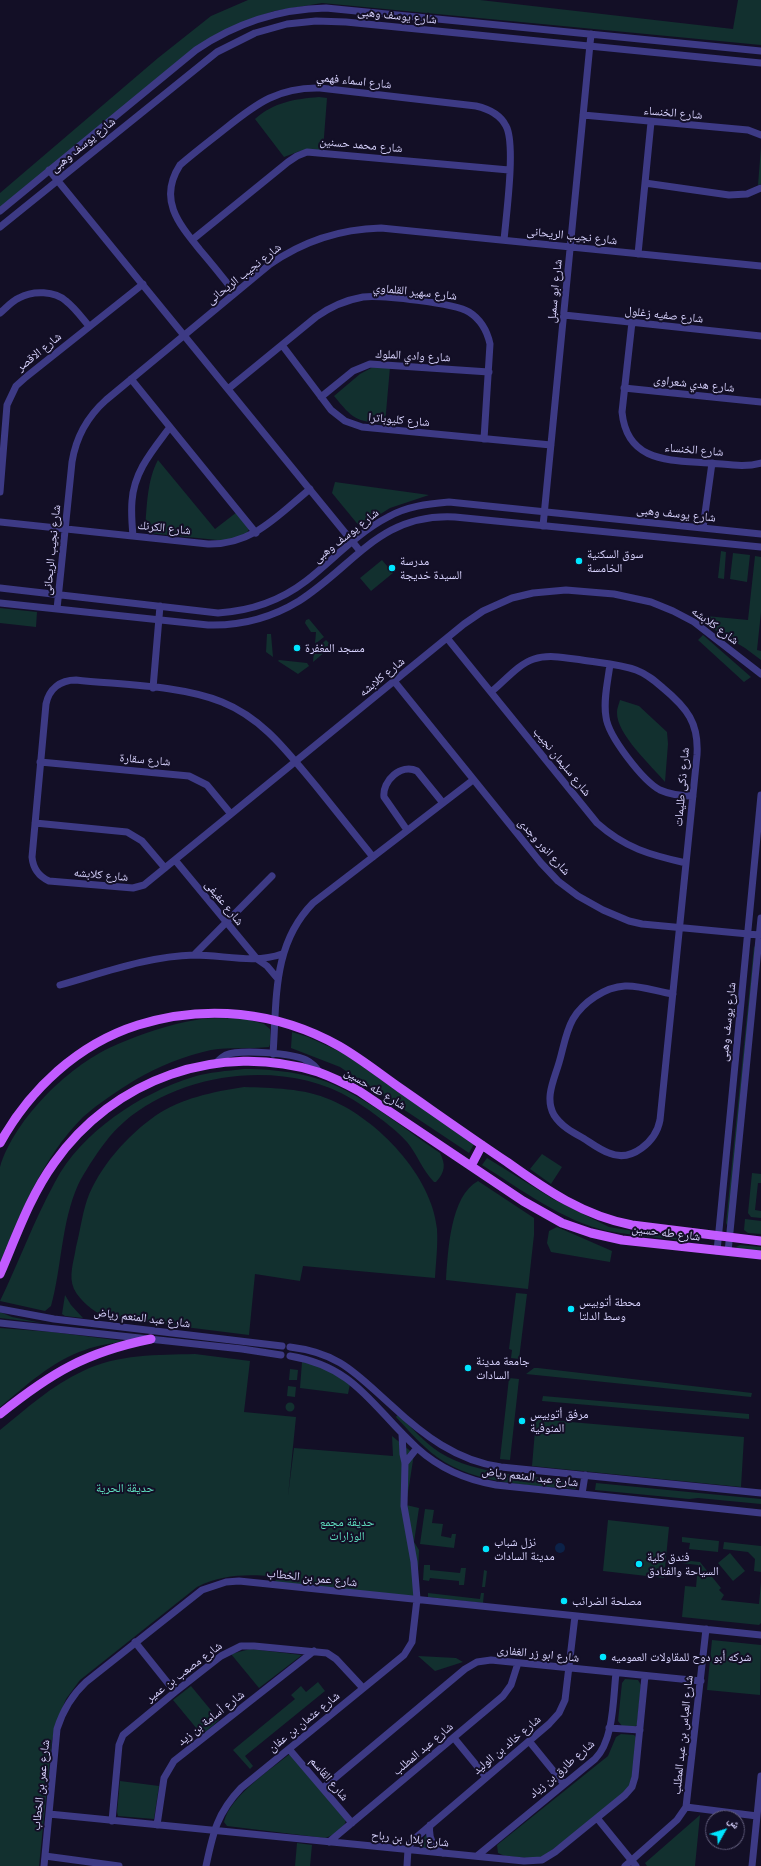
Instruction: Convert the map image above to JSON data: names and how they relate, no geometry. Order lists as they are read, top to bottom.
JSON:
{
  "streets": {
    "main road": ["شارع طه حسين"],
    "street": [
      "شارع يوسف وهبى",
      "شارع اسماء فهمي",
      "شارع الخنساء",
      "شارع محمد حسنين",
      "شارع نجيب الريحانى",
      "شارع ابو سمبل",
      "شارع سهير القلماوي",
      "شارع صفيه زغلول",
      "شارع الاقصر",
      "شارع وادي الملوك",
      "شارع هدي شعراوى",
      "شارع كليوباترا",
      "شارع الكرنك",
      "شارع كلابشه",
      "شارع سقارة",
      "شارع سليمان نجيب",
      "شارع ذكى طليمات",
      "شارع انور وجدى",
      "شارع عفيفى",
      "شارع عبد المنعم رياض",
      "شارع عمر بن الخطاب",
      "شارع ابو زر الغفارى",
      "شارع مصعب بن عمير",
      "شارع أسامة بن زيد",
      "شارع عثمان بن عفان",
      "شارع العباس بن عبد المطلب",
      "شارع خالد بن الوليد",
      "شارع عبد المطلب",
      "شارع طارق بن زياد",
      "شارع القاسم",
      "شارع بلال بن رباح"
    ]
  },
  "crossings": [
    ["شارع يوسف وهبى", "شارع نجيب الريحانى"],
    ["شارع يوسف وهبى", "شارع ابو سمبل"],
    ["شارع يوسف وهبى", "شارع انور وجدى"],
    ["شارع يوسف وهبى", "شارع طه حسين"],
    ["شارع اسماء فهمي", "شارع محمد حسنين"],
    ["شارع اسماء فهمي", "شارع نجيب الريحانى"],
    ["شارع الخنساء", "شارع ابو سمبل"],
    ["شارع الخنساء", "شارع صفيه زغلول"],
    ["شارع الخنساء", "شارع هدي شعراوى"],
    ["شارع نجيب الريحانى", "شارع ابو سمبل"],
    ["شارع نجيب الريحانى", "شارع الكرنك"],
    ["شارع ابو سمبل", "شارع صفيه زغلول"],
    ["شارع ابو سمبل", "شارع كليوباترا"],
    ["شارع سهير القلماوي", "شارع وادي الملوك"],
    ["شارع سهير القلماوي", "شارع كليوباترا"],
    ["شارع وادي الملوك", "شارع كليوباترا"],
    ["شارع كلابشه", "شارع سقارة"],
    ["شارع كلابشه", "شارع سليمان نجيب"],
    ["شارع كلابشه", "شارع انور وجدى"],
    ["شارع كلابشه", "شارع عفيفى"],
    ["شارع سليمان نجيب", "شارع ذكى طليمات"],
    ["شارع ذكى طليمات", "شارع انور وجدى"],
    ["شارع عبد المنعم رياض", "شارع عثمان بن عفان"],
    ["شارع عمر بن الخطاب", "شارع عثمان بن عفان"],
    ["شارع عمر بن الخطاب", "شارع العباس بن عبد المطلب"],
    ["شارع عمر بن الخطاب", "شارع خالد بن الوليد"],
    ["شارع عمر بن الخطاب", "شارع بلال بن رباح"],
    ["شارع ابو زر الغفارى", "شارع العباس بن عبد المطلب"],
    ["شارع ابو زر الغفارى", "شارع خالد بن الوليد"],
    ["شارع ابو زر الغفارى", "شارع عبد المطلب"],
    ["شارع ابو زر الغفارى", "شارع طارق بن زياد"],
    ["شارع ابو زر الغفارى", "شارع القاسم"],
    ["شارع ابو زر الغفارى", "شارع بلال بن رباح"],
    ["شارع مصعب بن عمير", "شارع أسامة بن زيد"],
    ["شارع مصعب بن عمير", "شارع عثمان بن عفان"],
    ["شارع مصعب بن عمير", "شارع بلال بن رباح"],
    ["شارع أسامة بن زيد", "شارع بلال بن رباح"],
    ["شارع عثمان بن عفان", "شارع القاسم"],
    ["شارع عثمان بن عفان", "شارع بلال بن رباح"],
    ["شارع خالد بن الوليد", "شارع بلال بن رباح"],
    ["شارع عبد المطلب", "شارع القاسم"],
    ["شارع عبد المطلب", "شارع بلال بن رباح"],
    ["شارع طارق بن زياد", "شارع بلال بن رباح"]
  ],
  "parks": ["حديقة الحرية", "حديقة مجمع الوزارات"],
  "places": [
    "سوق السكنية الخامسة",
    "مدرسة السيدة خديجة",
    "مسجد المغفرة",
    "محطة أتوبيس وسط الدلتا",
    "جامعة مدينة السادات",
    "مرفق أتوبيس المنوفية",
    "نزل شباب مدينة السادات",
    "فندق كلية السياحة والفنادق",
    "مصلحة الضرائب",
    "شركه أبو دوح للمقاولات العموميه"
  ],
  "north": "top right"
}
